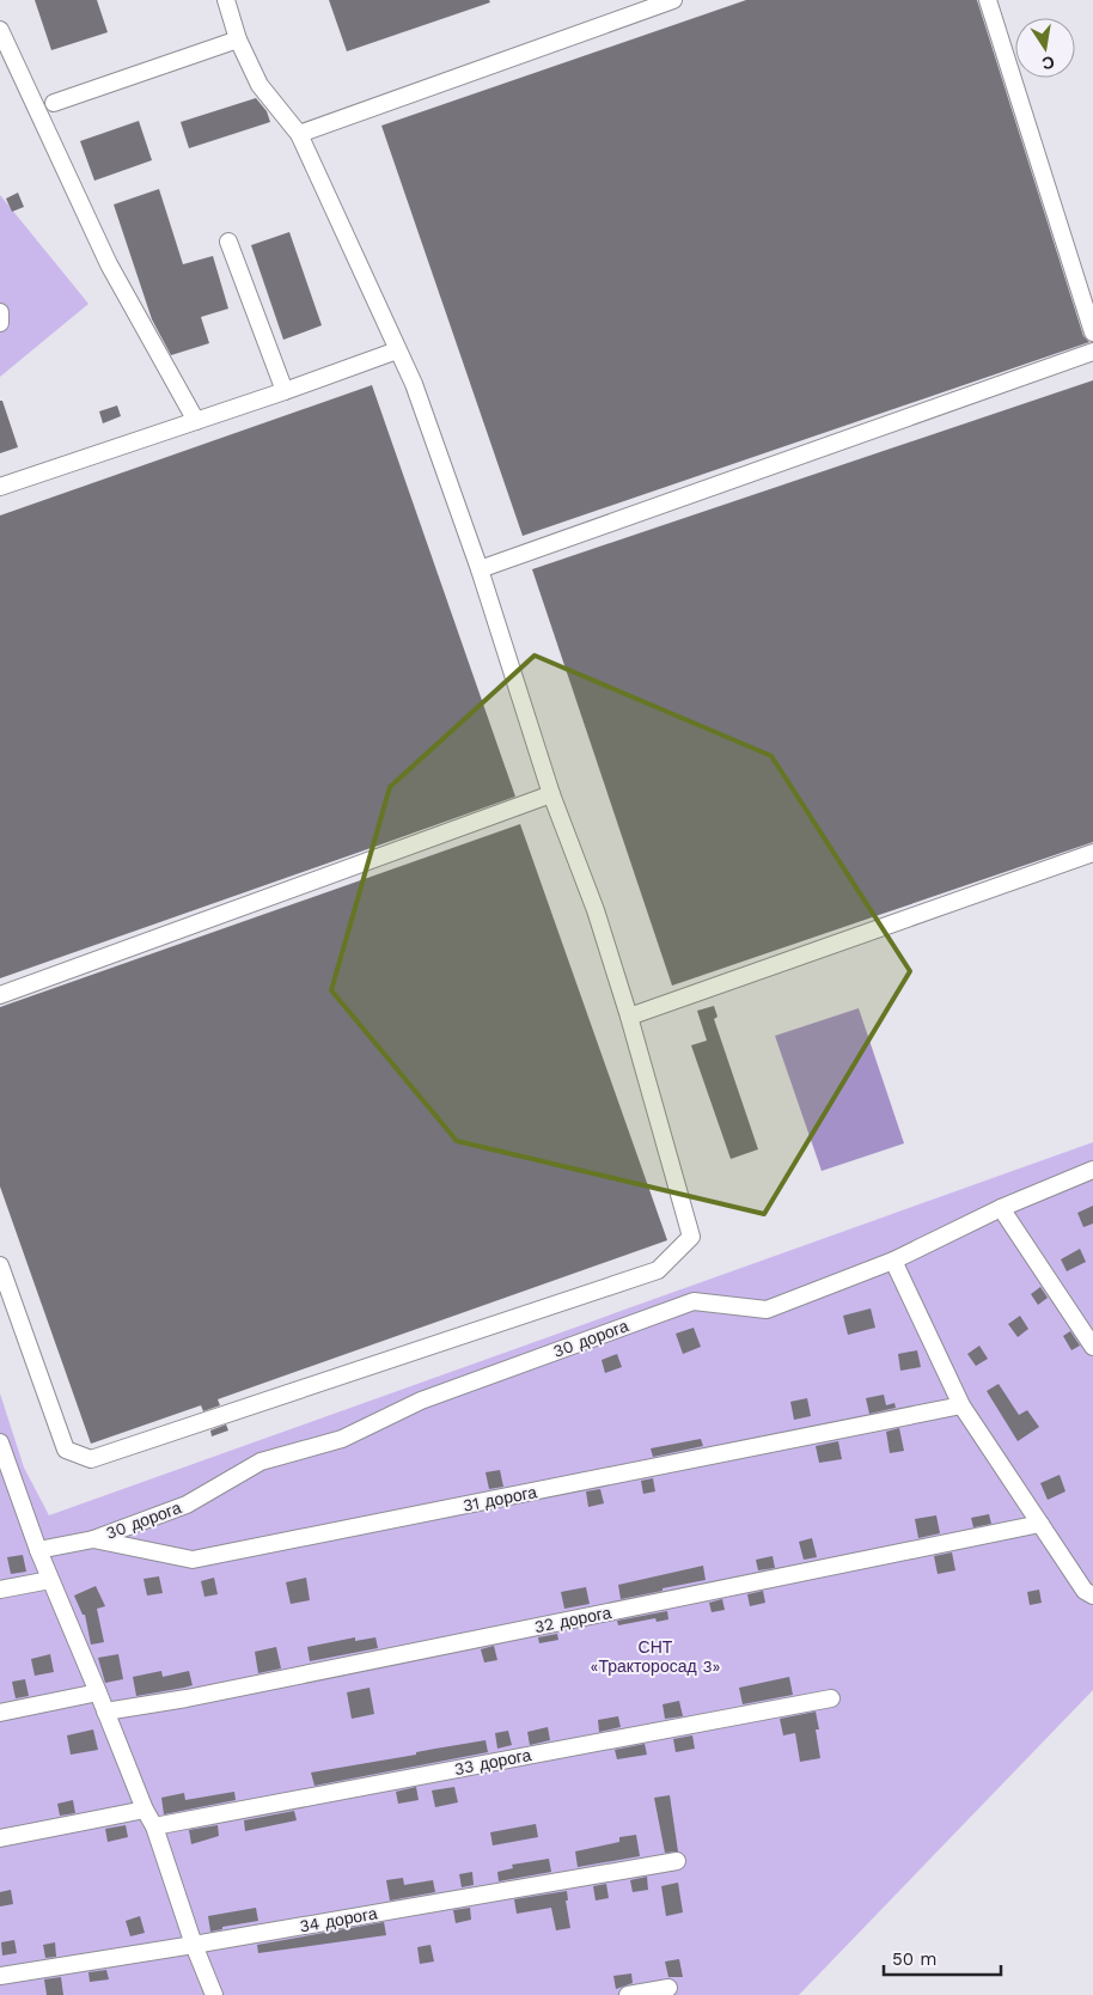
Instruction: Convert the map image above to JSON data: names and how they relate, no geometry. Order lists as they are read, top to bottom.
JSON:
{
  "streets": {
    "street": [
      "30 дорога",
      "31 дорога",
      "32 дорога",
      "33 дорога",
      "34 дорога"
    ]
  },
  "crossings": [
    ["30 дорога", "31 дорога"]
  ],
  "parks": ["СНТ «Тракторосад 3»"],
  "scale_bar": "50 m",
  "north": "bottom"
}
